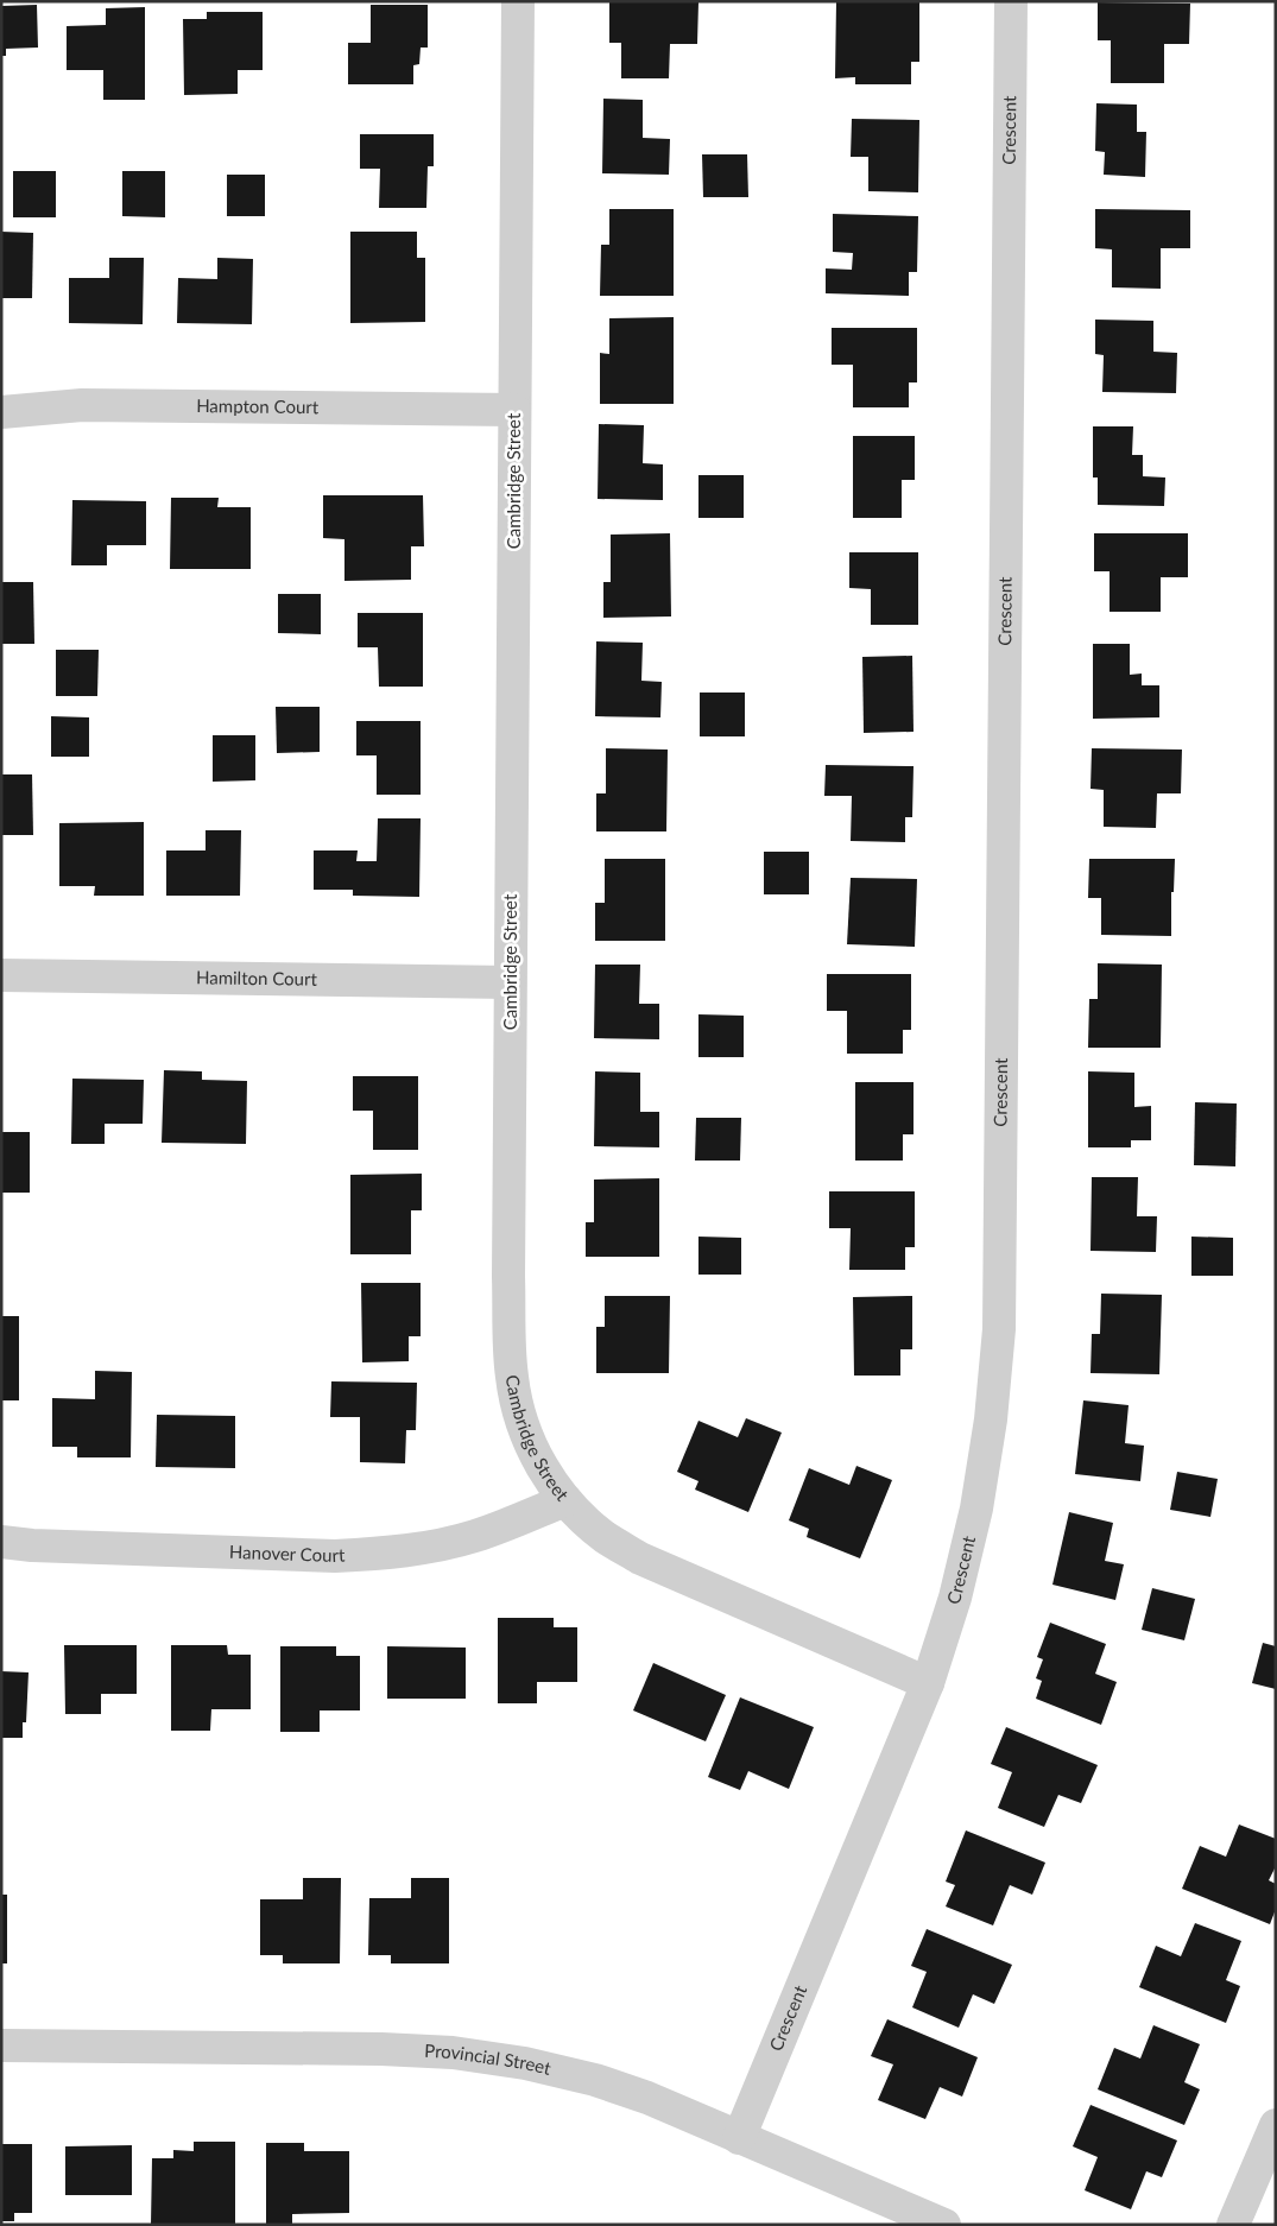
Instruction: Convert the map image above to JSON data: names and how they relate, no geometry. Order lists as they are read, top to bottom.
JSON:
{
  "streets": {
    "street": [
      "Crescent",
      "Hampton Court",
      "Cambridge Street",
      "Hamilton Court",
      "Hanover Court",
      "Provincial Street"
    ]
  },
  "crossings": [
    ["Crescent", "Cambridge Street"],
    ["Crescent", "Provincial Street"],
    ["Hampton Court", "Cambridge Street"],
    ["Cambridge Street", "Hamilton Court"],
    ["Cambridge Street", "Hanover Court"]
  ]
}
